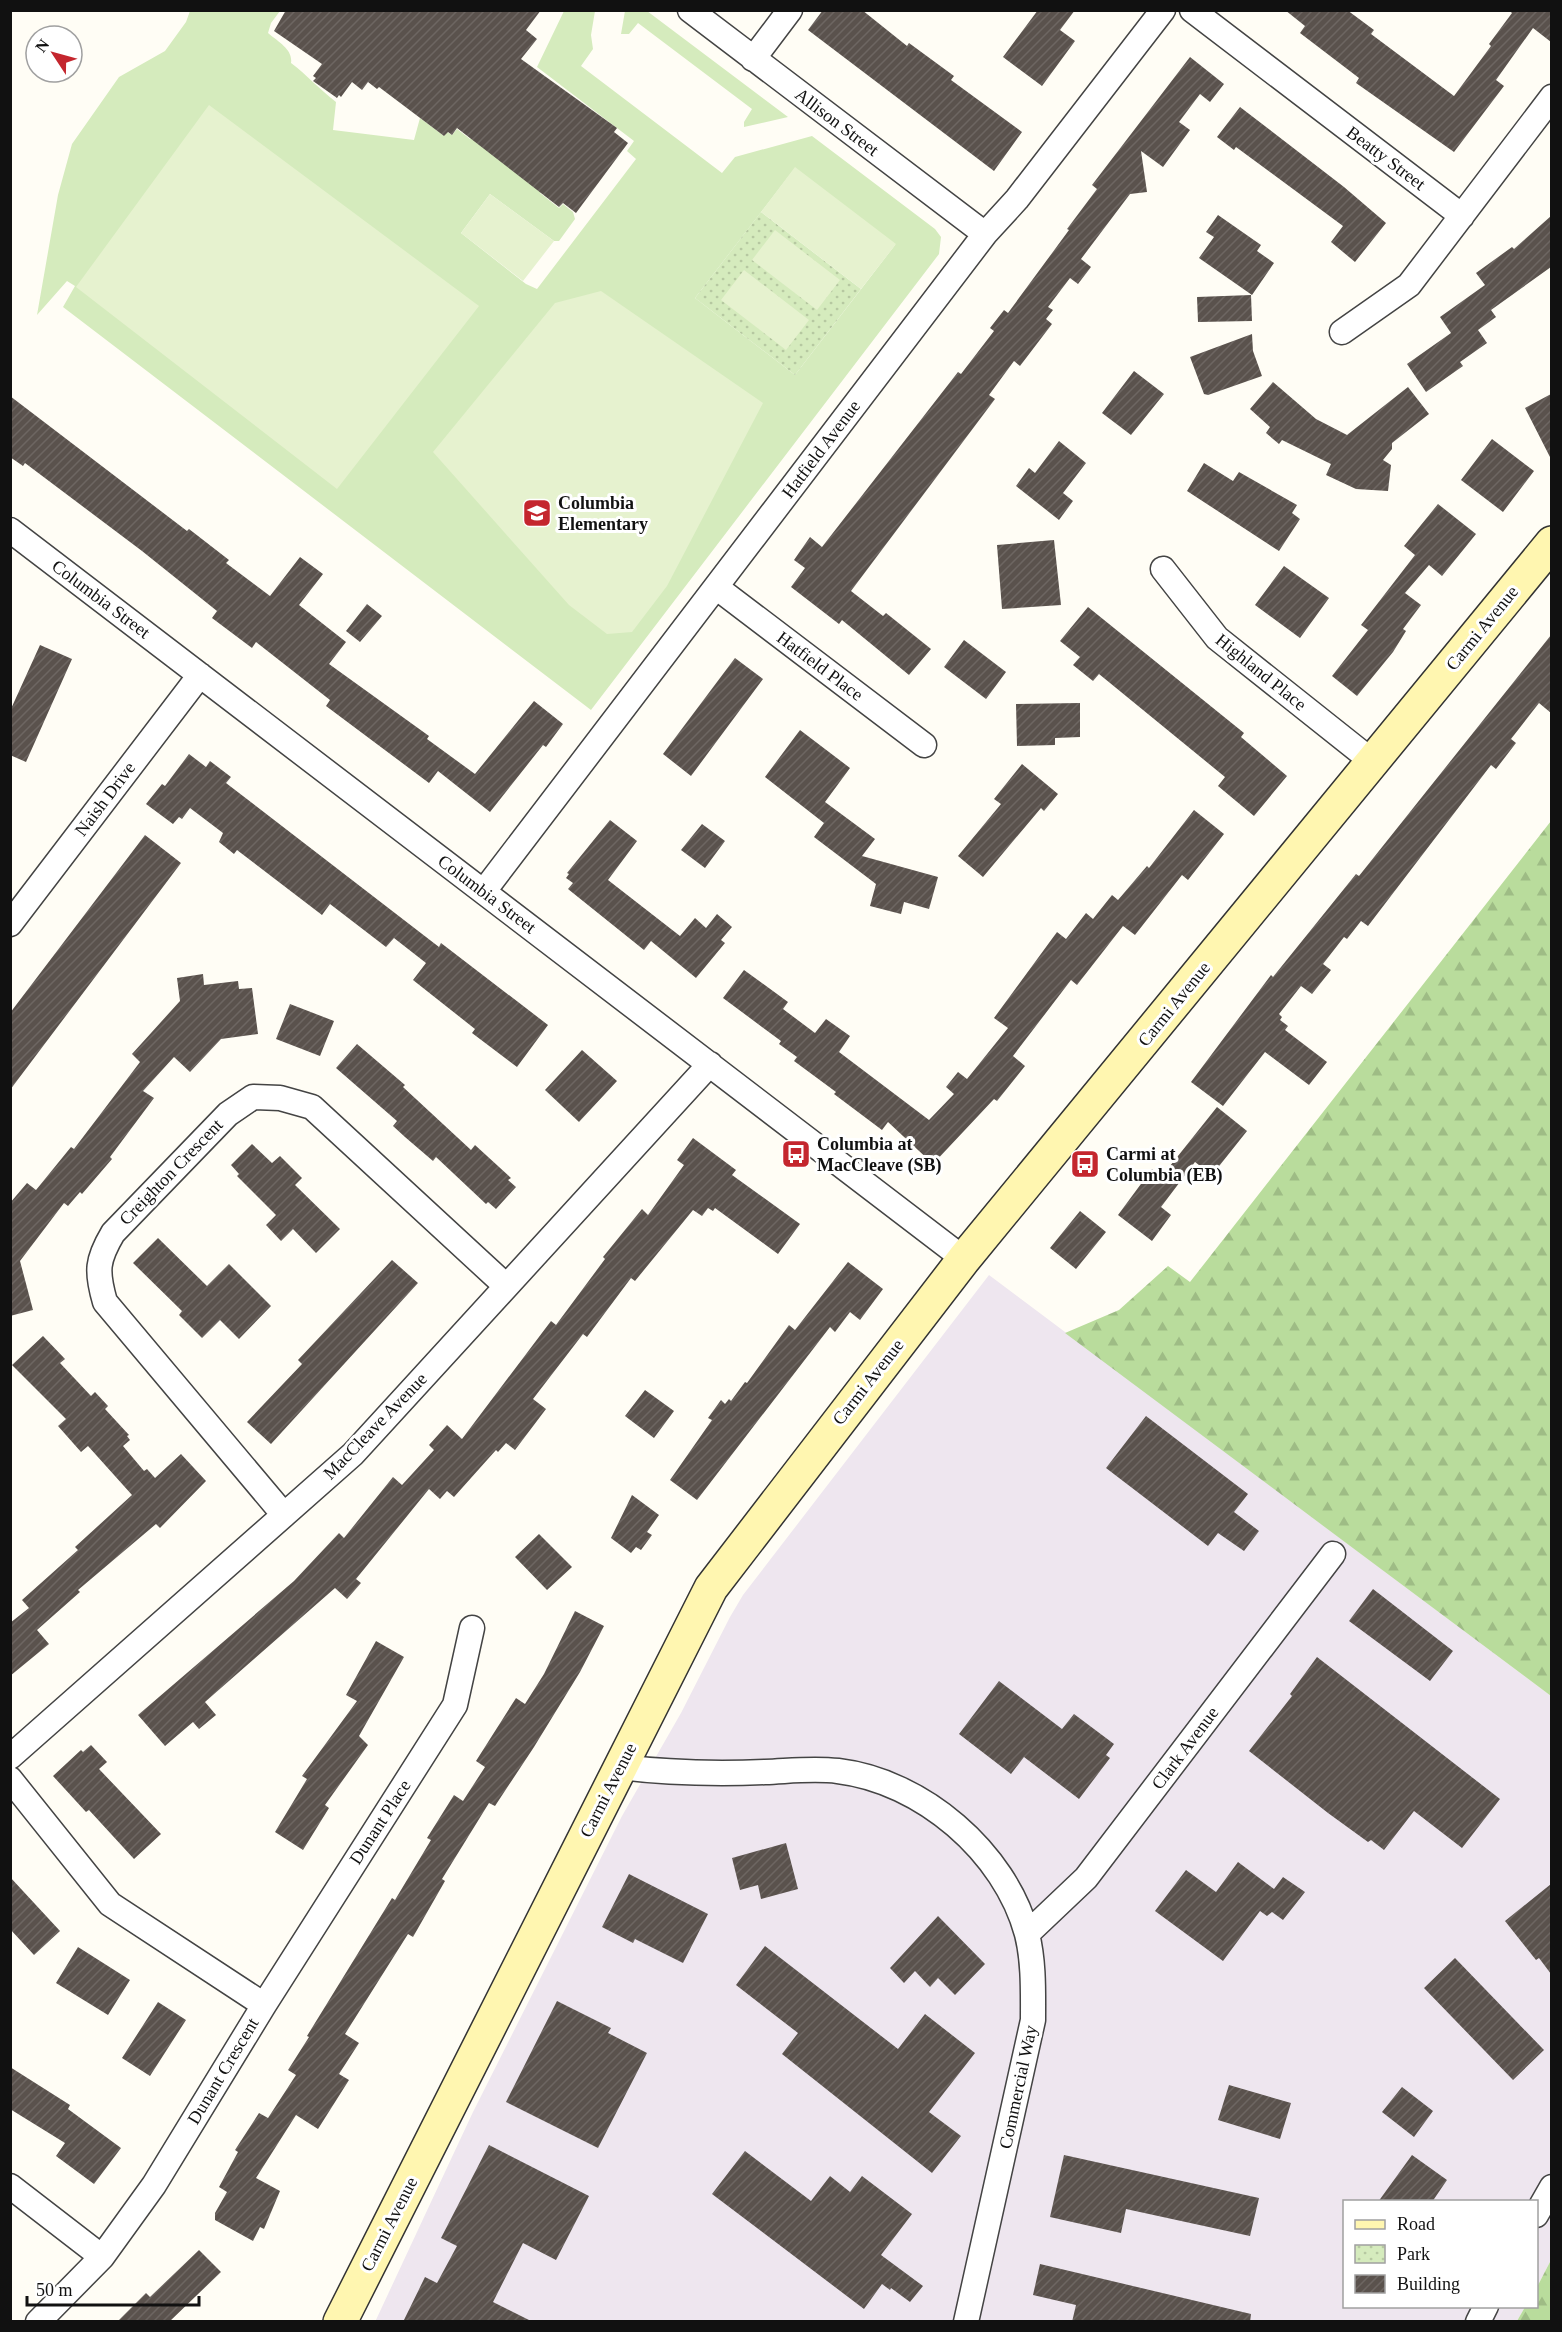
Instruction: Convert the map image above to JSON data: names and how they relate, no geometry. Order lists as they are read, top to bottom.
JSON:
{
  "streets": {
    "street": [
      "Allison Street",
      "Beatty Street",
      "Hatfield Avenue",
      "Columbia Street",
      "Carmi Avenue",
      "Hatfield Place",
      "Highland Place",
      "Naish Drive",
      "Creighton Crescent",
      "MacCleave Avenue",
      "Clark Avenue",
      "Dunant Place",
      "Dunant Crescent",
      "Commercial Way"
    ]
  },
  "crossings": [
    ["Allison Street", "Hatfield Avenue"],
    ["Hatfield Avenue", "Columbia Street"],
    ["Hatfield Avenue", "Hatfield Place"],
    ["Columbia Street", "Carmi Avenue"],
    ["Columbia Street", "Naish Drive"],
    ["Columbia Street", "MacCleave Avenue"],
    ["Carmi Avenue", "Highland Place"],
    ["Carmi Avenue", "Commercial Way"],
    ["Creighton Crescent", "MacCleave Avenue"],
    ["Clark Avenue", "Commercial Way"],
    ["Dunant Place", "Dunant Crescent"]
  ],
  "places": {
    "school or university": ["Columbia Elementary"],
    "bus stop": ["Columbia at MacCleave (SB)", "Carmi at Columbia (EB)"]
  },
  "legend": ["Road", "Park", "Building"],
  "scale_bar": "50 m",
  "north": "top left"
}
